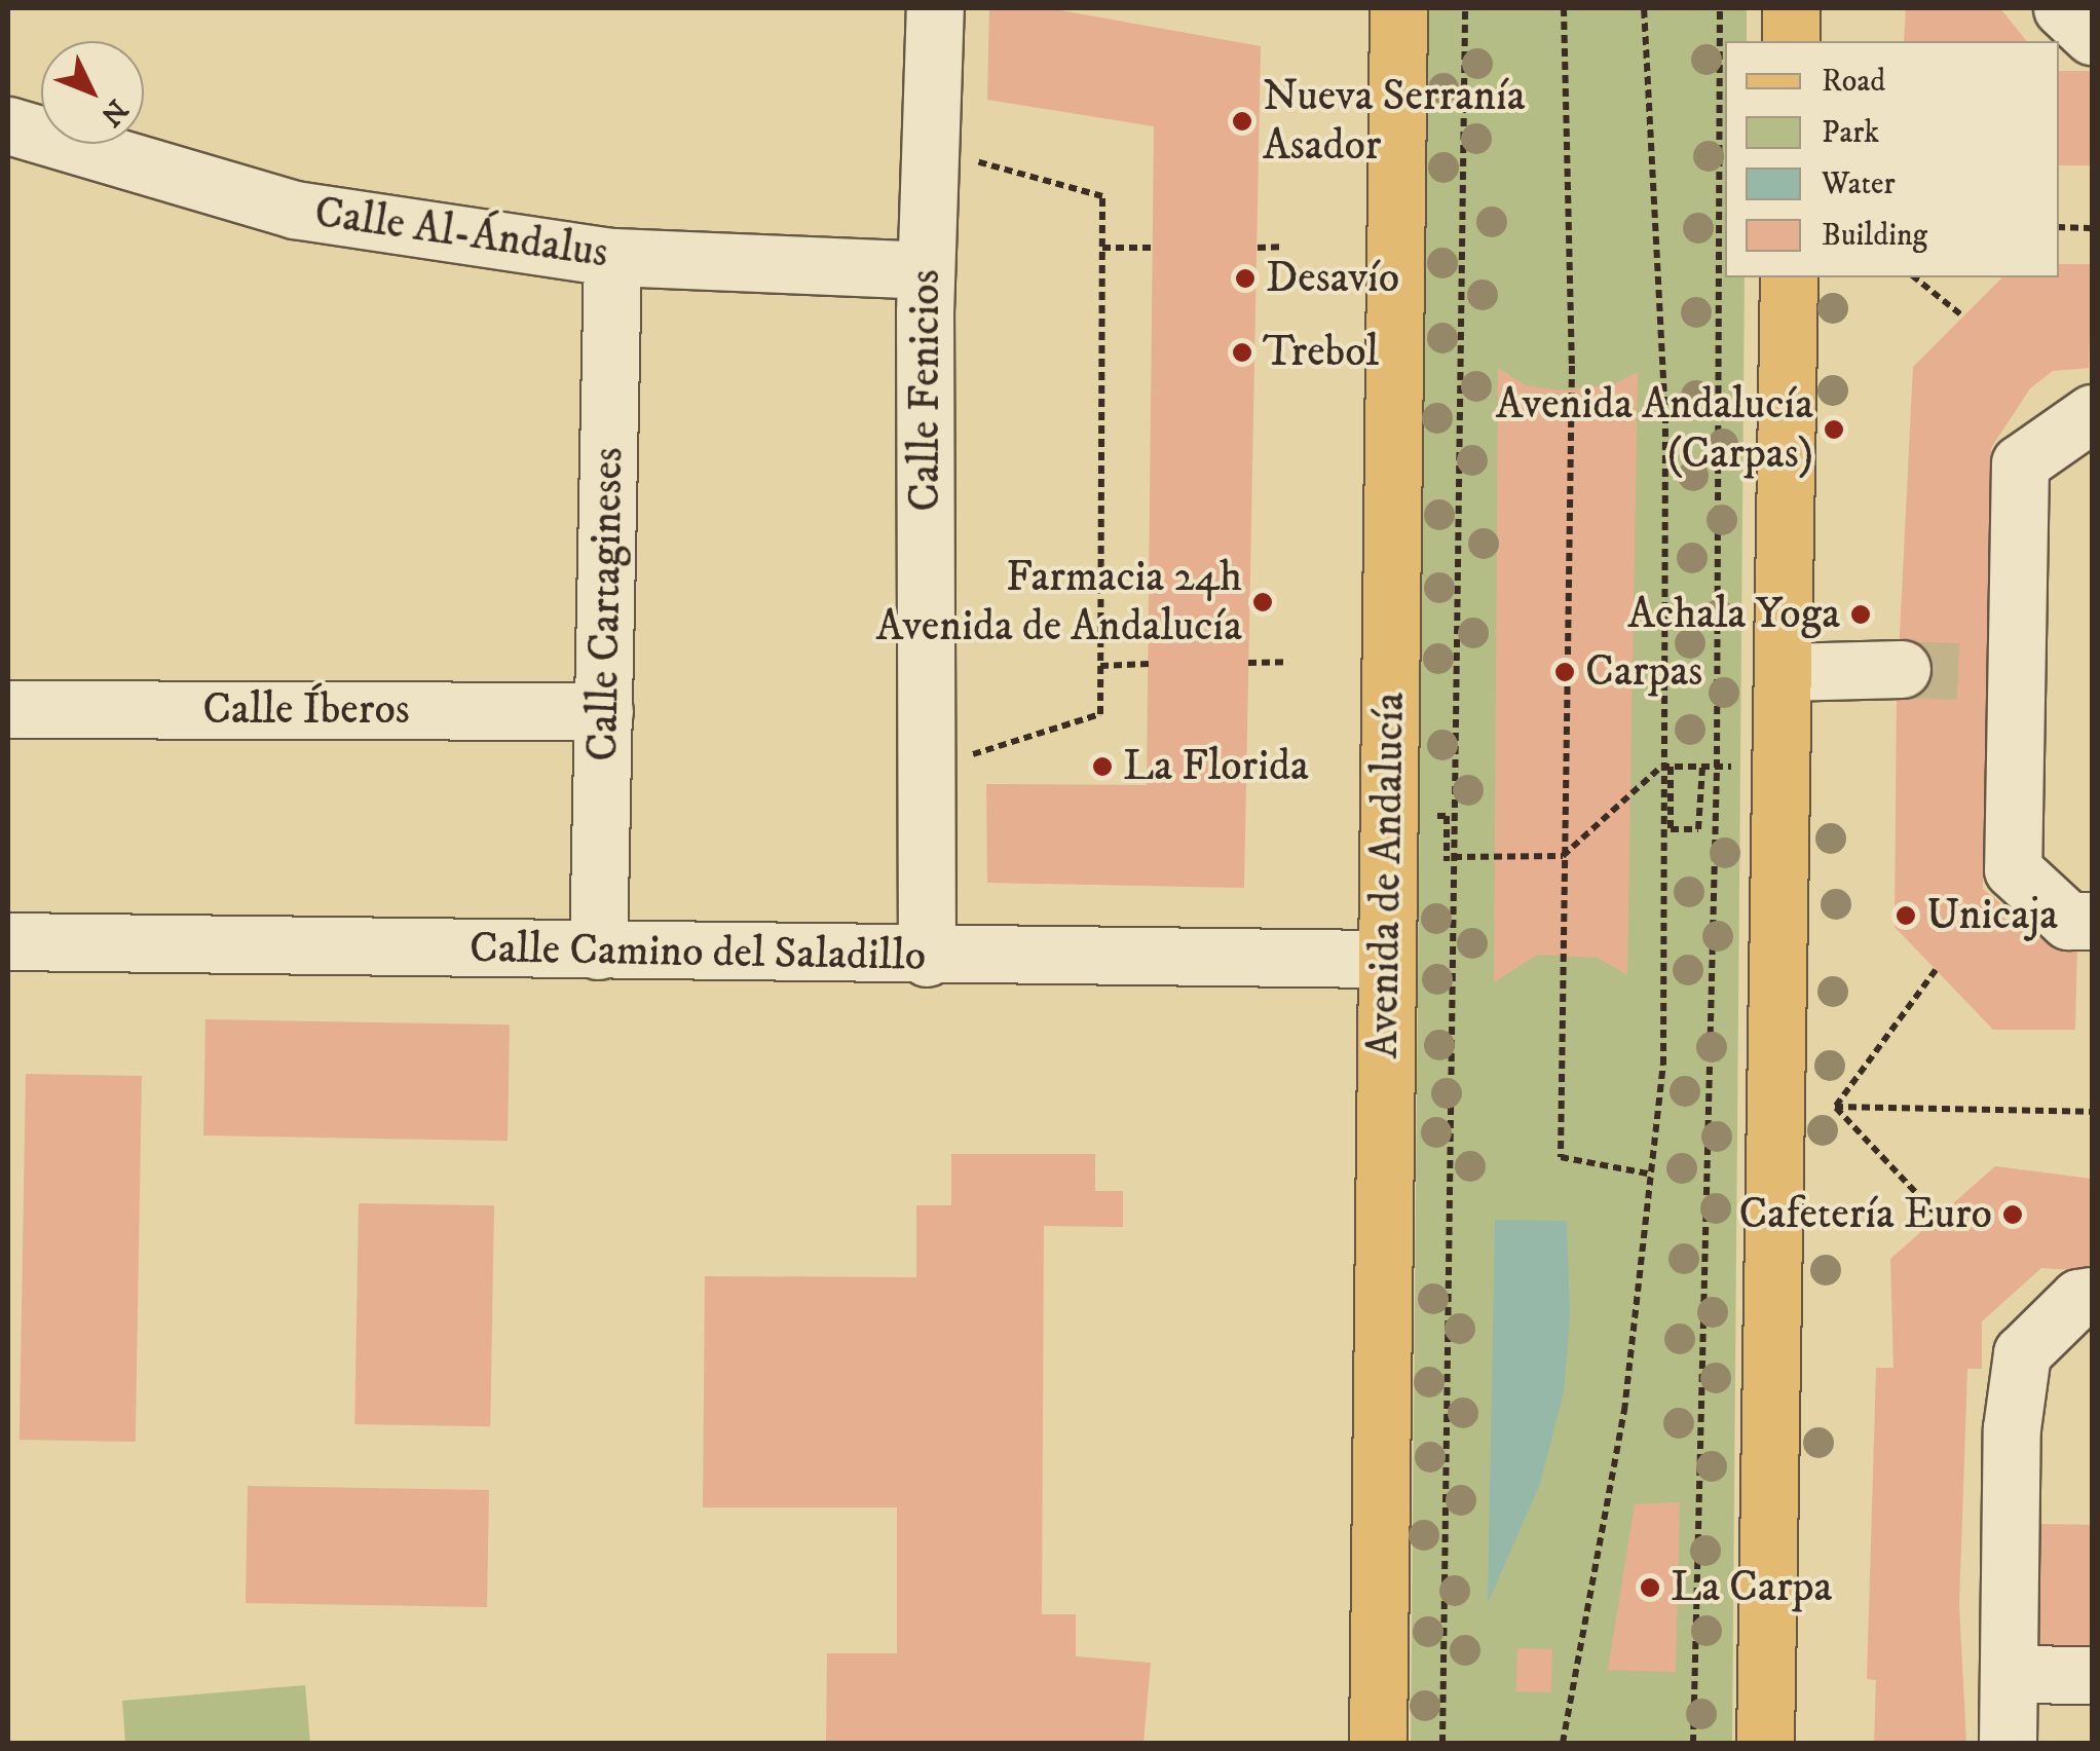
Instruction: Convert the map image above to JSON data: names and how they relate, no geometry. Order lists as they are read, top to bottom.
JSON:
{
  "streets": {
    "main road": ["Avenida de Andalucía"],
    "street": [
      "Calle Al-Ándalus",
      "Calle Fenicios",
      "Calle Cartagineses",
      "Calle Íberos",
      "Calle Camino del Saladillo"
    ]
  },
  "crossings": [
    ["Calle Al-Ándalus", "Calle Fenicios"],
    ["Calle Al-Ándalus", "Calle Cartagineses"],
    ["Calle Fenicios", "Calle Camino del Saladillo"],
    ["Calle Cartagineses", "Calle Íberos"],
    ["Calle Cartagineses", "Calle Camino del Saladillo"],
    ["Avenida de Andalucía", "Calle Camino del Saladillo"]
  ],
  "places": [
    "Nueva Serranía Asador",
    "Desavío",
    "Trebol",
    "Avenida Andalucía (Carpas)",
    "Farmacia 24h Avenida de Andalucía",
    "Achala Yoga",
    "Carpas",
    "La Florida",
    "Unicaja",
    "Cafetería Euro",
    "La Carpa"
  ],
  "legend": [
    "Road",
    "Park",
    "Water",
    "Building"
  ],
  "north": "bottom right"
}
